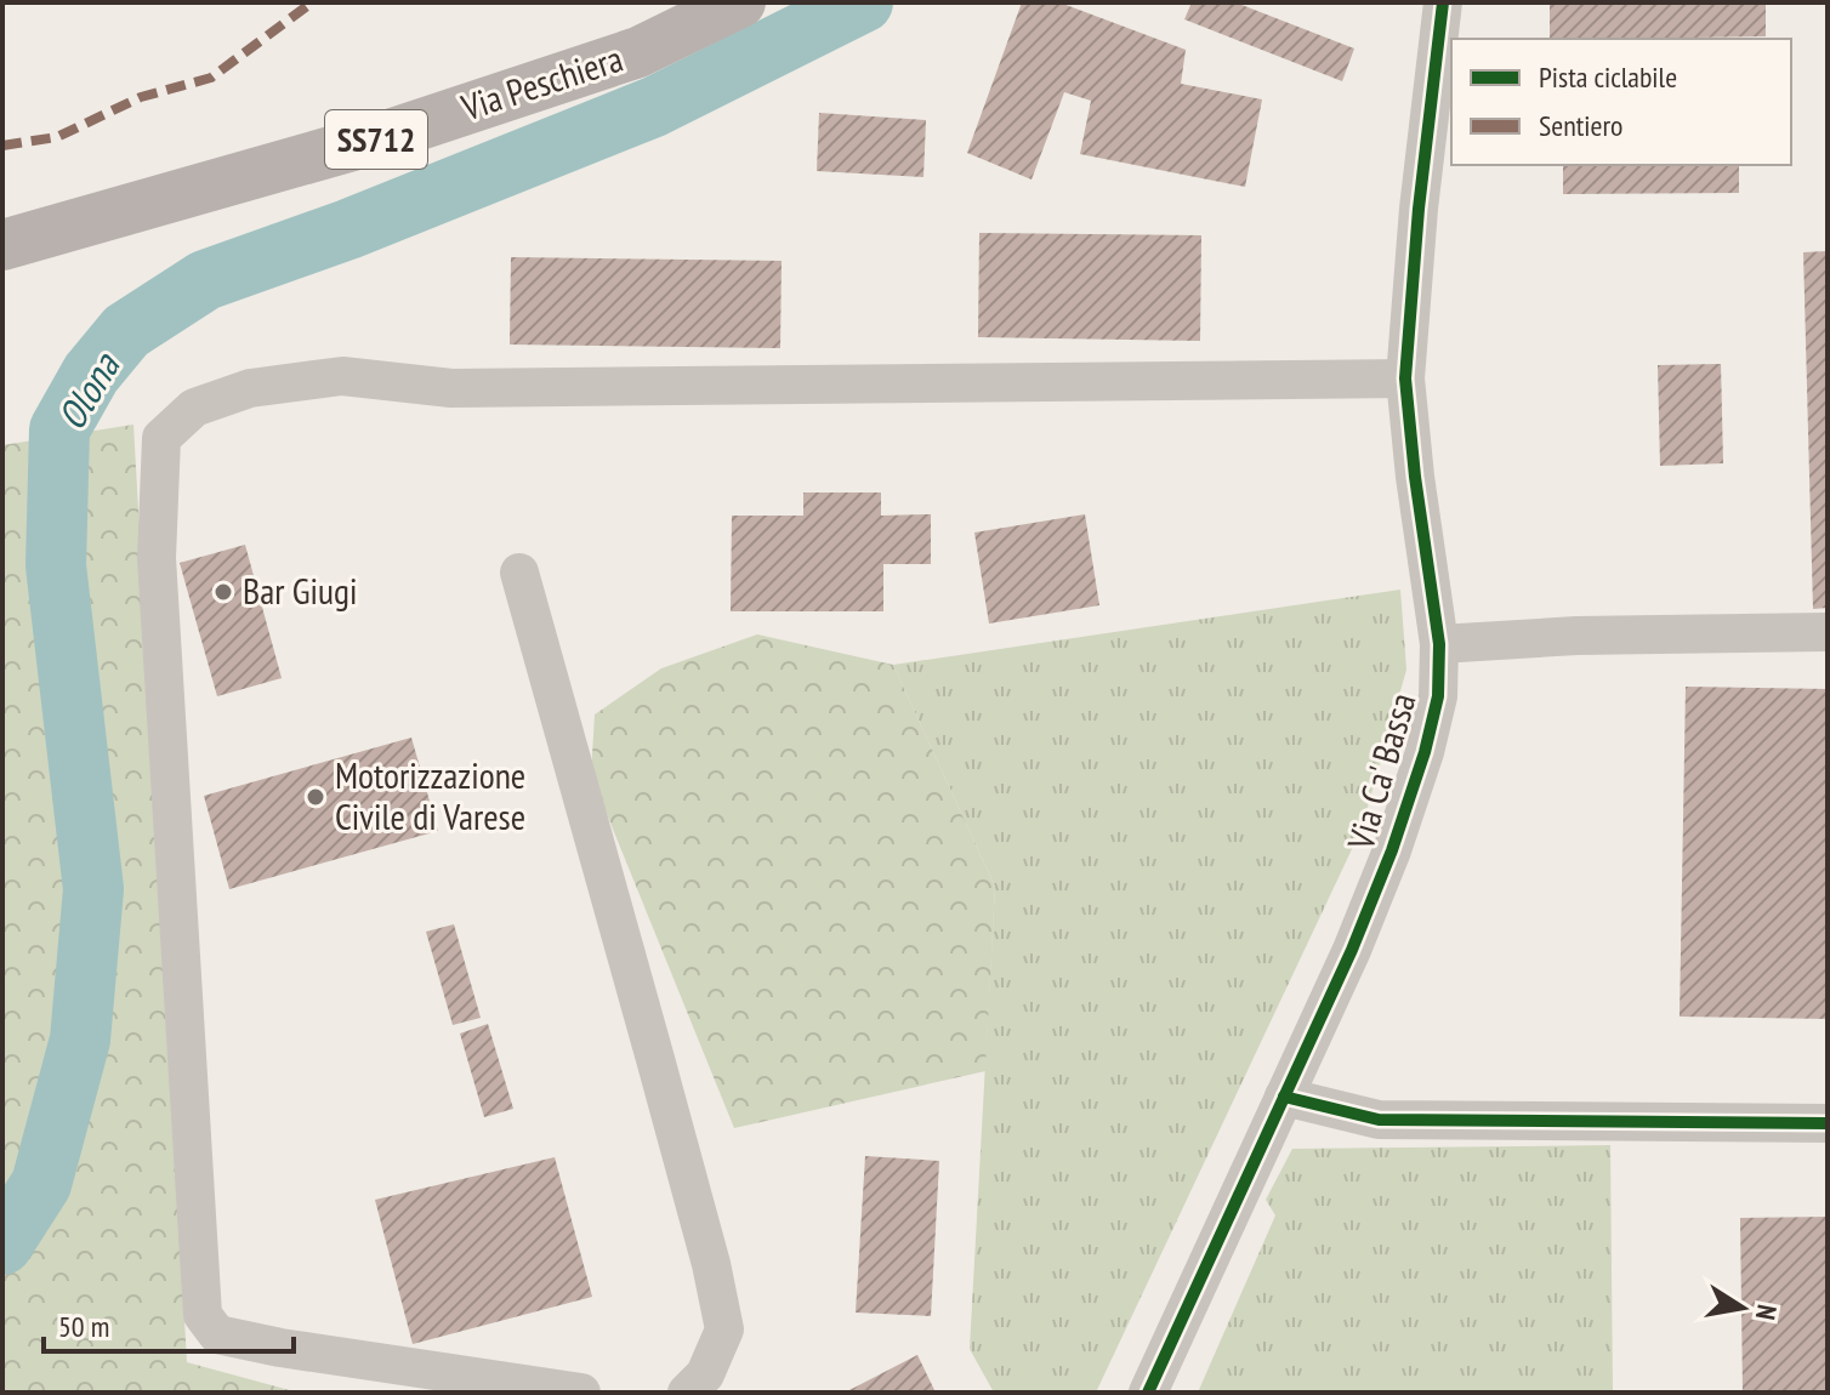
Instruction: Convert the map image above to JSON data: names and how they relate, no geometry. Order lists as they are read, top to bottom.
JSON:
{
  "streets": {
    "main road": ["Via Peschiera", "SS712"],
    "street": ["Via Ca' Bassa"]
  },
  "water": ["Olona"],
  "places": ["Bar Giugi", "Motorizzazione Civile di Varese"],
  "legend": ["Pista ciclabile", "Sentiero"],
  "scale_bar": "50 m",
  "north": "right"
}
